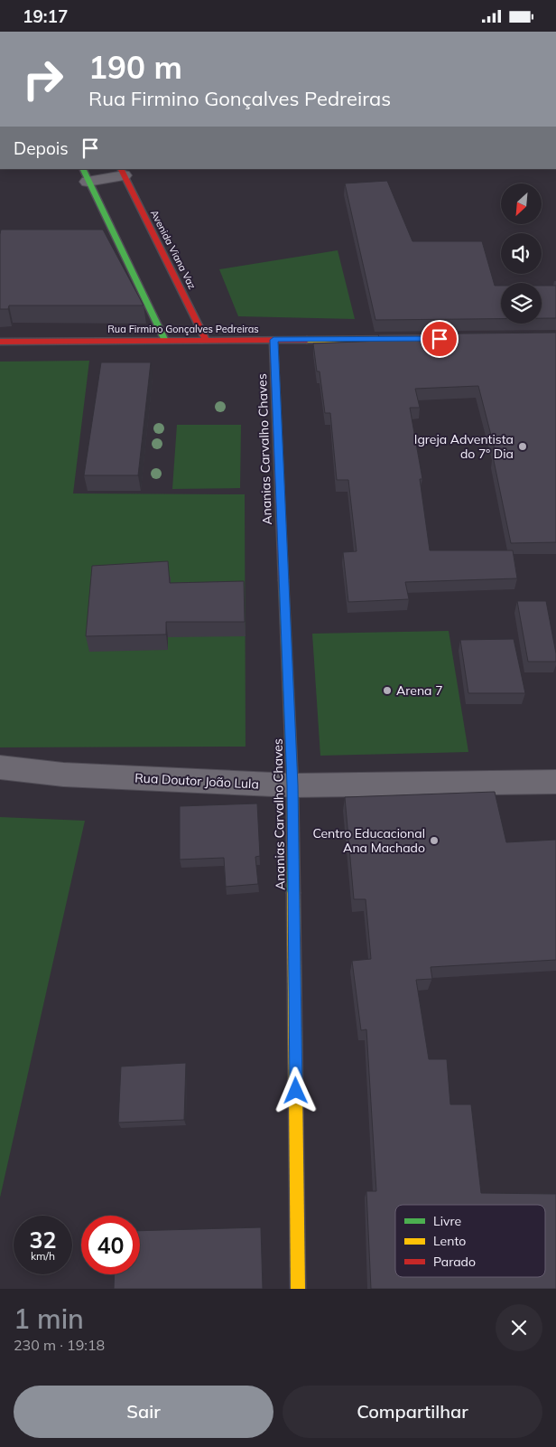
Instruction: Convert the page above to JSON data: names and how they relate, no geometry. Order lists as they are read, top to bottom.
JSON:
{
  "streets": {
    "street": [
      "Avenida Viana Vaz",
      "Rua Firmino Gonçalves Pedreiras",
      "Ananias Carvalho Chaves",
      "Rua Doutor João Lula"
    ]
  },
  "crossings": [
    ["Avenida Viana Vaz", "Rua Firmino Gonçalves Pedreiras"],
    ["Rua Firmino Gonçalves Pedreiras", "Ananias Carvalho Chaves"],
    ["Ananias Carvalho Chaves", "Rua Doutor João Lula"]
  ],
  "places": ["Igreja Adventista do 7º Dia", "Arena 7", "Centro Educacional Ana Machado"],
  "legend": ["Livre", "Lento", "Parado"],
  "north": "bottom left",
  "page": {
    "status": "19:17",
    "turn": ["190 m", "Rua Firmino Gonçalves Pedreiras"],
    "then": "Depois",
    "speed": "32 km/h",
    "limit": "40",
    "heading": ["1 min", "230 m · 19:18"],
    "buttons": ["Sair", "Compartilhar"]
  }
}
